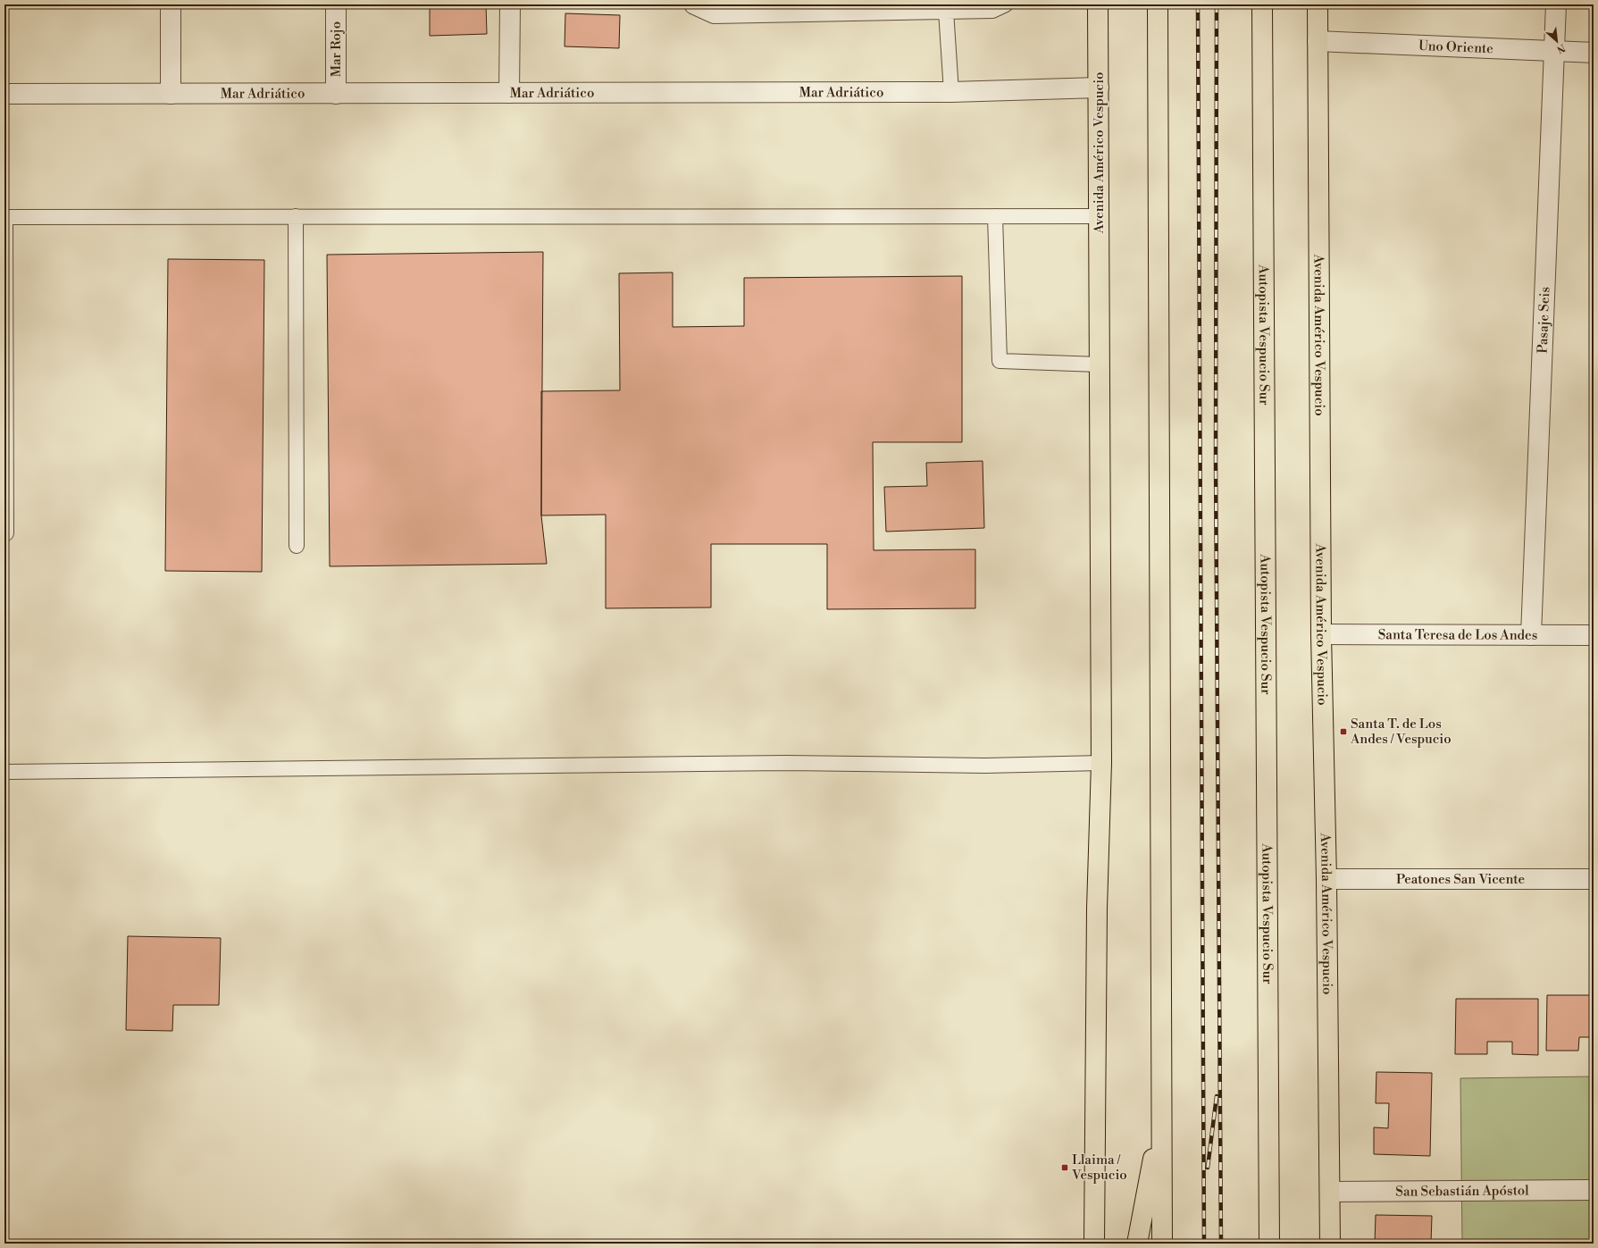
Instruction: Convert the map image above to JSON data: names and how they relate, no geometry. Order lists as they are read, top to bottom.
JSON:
{
  "streets": {
    "main road": ["Avenida Américo Vespucio", "Autopista Vespucio Sur"],
    "street": [
      "Uno Oriente",
      "Mar Rojo",
      "Mar Adriático",
      "Pasaje Seis",
      "Santa Teresa de Los Andes",
      "Peatones San Vicente",
      "San Sebastián Apóstol"
    ]
  },
  "crossings": [
    ["Uno Oriente", "Avenida Américo Vespucio"],
    ["Uno Oriente", "Pasaje Seis"],
    ["Mar Rojo", "Mar Adriático"],
    ["Mar Adriático", "Avenida Américo Vespucio"],
    ["Avenida Américo Vespucio", "Santa Teresa de Los Andes"],
    ["Avenida Américo Vespucio", "Peatones San Vicente"],
    ["Avenida Américo Vespucio", "San Sebastián Apóstol"],
    ["Pasaje Seis", "Santa Teresa de Los Andes"]
  ],
  "places": {
    "transit": ["Santa T. de Los Andes / Vespucio", "Llaima / Vespucio"]
  },
  "north": "bottom right"
}
